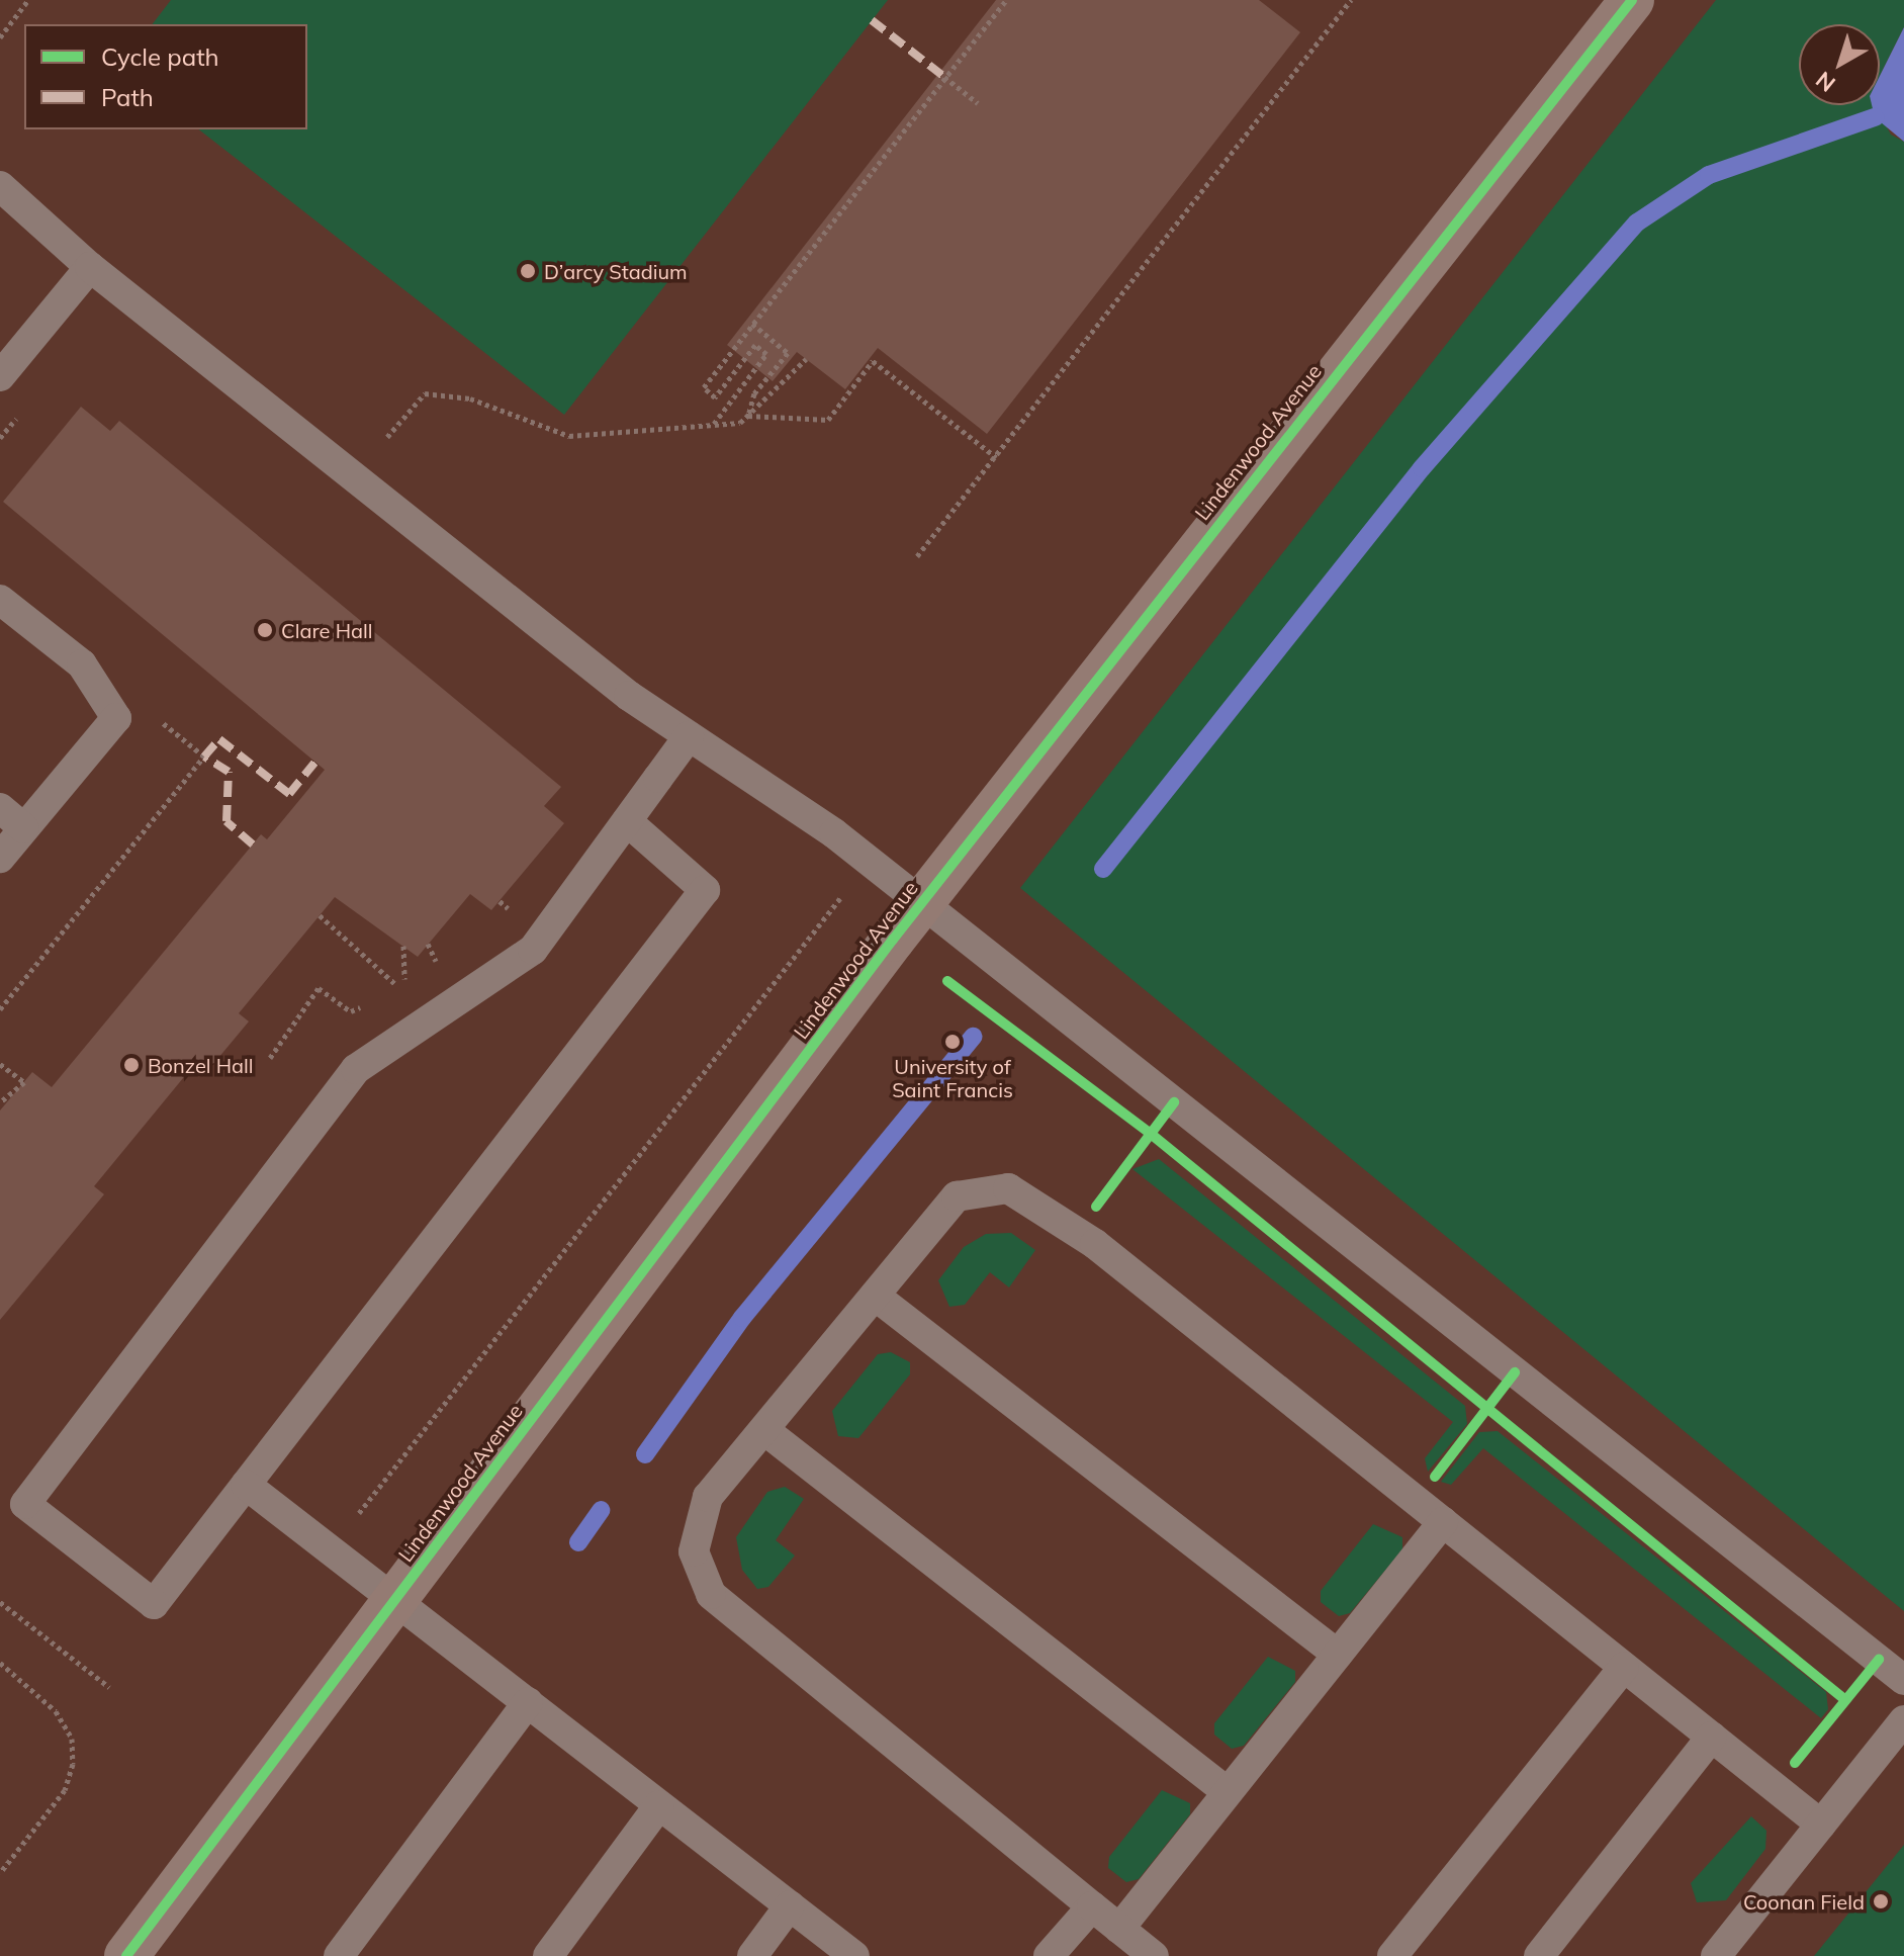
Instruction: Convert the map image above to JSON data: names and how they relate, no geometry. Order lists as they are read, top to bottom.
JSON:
{
  "streets": {
    "street": ["Lindenwood Avenue"]
  },
  "places": [
    "D’arcy Stadium",
    "Clare Hall",
    "University of Saint Francis",
    "Bonzel Hall",
    "Coonan Field"
  ],
  "legend": ["Cycle path", "Path"],
  "north": "bottom left"
}
